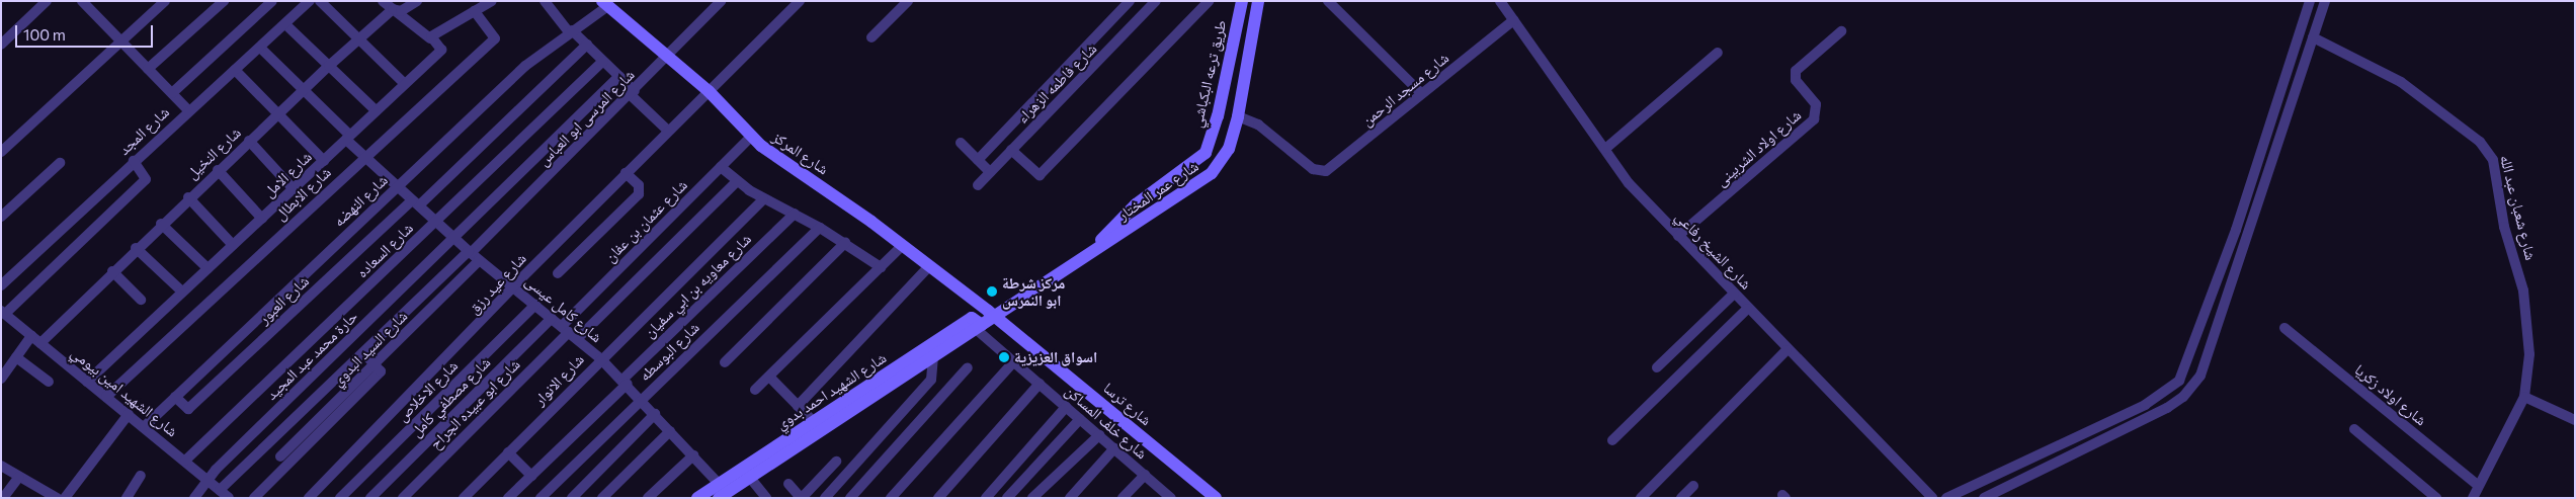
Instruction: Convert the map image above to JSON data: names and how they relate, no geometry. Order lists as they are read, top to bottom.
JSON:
{
  "streets": {
    "street": [
      "طريق ترعه البكباشي",
      "شارع فاطمه الزهراء",
      "شارع مسجد الرحمن",
      "شارع المرسى ابو العباس",
      "شارع المجد",
      "شارع اولاد الشربينى",
      "شارع النخيل",
      "شارع المركز",
      "شارع الامل",
      "شارع عمر المختار",
      "شارع الابطال",
      "شارع النهضه",
      "شارع شعبان عبد الله",
      "شارع عثمان بن عفان",
      "شارع السعاده",
      "شارع الشيخ رفاعي",
      "شارع عيد رزق",
      "شارع معاويه بن ابي سفيان",
      "شارع العبور",
      "شارع كامل عيسى",
      "شارع السيد البدوي",
      "شارع البوسطه",
      "حارة محمد عبد المجيد",
      "شارع الانوار",
      "شارع الاخلاص",
      "شارع الشهيد احمد بدوي",
      "شارع الشهيد امين بيومي",
      "شارع اولاد زكريا",
      "شارع مصطفي كامل",
      "شارع ابو عبيده الجراح",
      "شارع ترسا",
      "شارع خلف المساكن"
    ]
  },
  "crossings": [
    ["طريق ترعه البكباشي", "شارع عمر المختار"],
    ["شارع مسجد الرحمن", "شارع عمر المختار"],
    ["شارع مسجد الرحمن", "شارع الشيخ رفاعي"],
    ["شارع المرسى ابو العباس", "شارع المركز"],
    ["شارع المرسى ابو العباس", "شارع كامل عيسى"],
    ["شارع المرسى ابو العباس", "شارع الشهيد امين بيومي"],
    ["شارع المجد", "شارع كامل عيسى"],
    ["شارع اولاد الشربينى", "شارع الشيخ رفاعي"],
    ["شارع النخيل", "شارع كامل عيسى"],
    ["شارع النخيل", "شارع الشهيد امين بيومي"],
    ["شارع المركز", "شارع عمر المختار"],
    ["شارع المركز", "شارع النهضه"],
    ["شارع المركز", "شارع عثمان بن عفان"],
    ["شارع المركز", "شارع عيد رزق"],
    ["شارع المركز", "شارع الشهيد احمد بدوي"],
    ["شارع المركز", "شارع ترسا"],
    ["شارع الامل", "شارع كامل عيسى"],
    ["شارع الامل", "شارع الشهيد امين بيومي"],
    ["شارع عمر المختار", "شارع الشهيد احمد بدوي"],
    ["شارع عمر المختار", "شارع ترسا"],
    ["شارع الابطال", "شارع كامل عيسى"],
    ["شارع الابطال", "شارع الشهيد امين بيومي"],
    ["شارع النهضه", "شارع العبور"],
    ["شارع النهضه", "شارع كامل عيسى"],
    ["شارع النهضه", "شارع الشهيد امين بيومي"],
    ["شارع شعبان عبد الله", "شارع اولاد زكريا"],
    ["شارع عثمان بن عفان", "شارع كامل عيسى"],
    ["شارع عثمان بن عفان", "شارع ابو عبيده الجراح"],
    ["شارع السعاده", "شارع كامل عيسى"],
    ["شارع السعاده", "شارع الشهيد امين بيومي"],
    ["شارع عيد رزق", "شارع كامل عيسى"],
    ["شارع معاويه بن ابي سفيان", "شارع كامل عيسى"],
    ["شارع العبور", "شارع كامل عيسى"],
    ["شارع كامل عيسى", "شارع السيد البدوي"],
    ["شارع كامل عيسى", "شارع البوسطه"],
    ["شارع كامل عيسى", "حارة محمد عبد المجيد"],
    ["شارع كامل عيسى", "شارع الانوار"],
    ["شارع كامل عيسى", "شارع الاخلاص"],
    ["شارع كامل عيسى", "شارع الشهيد احمد بدوي"],
    ["شارع كامل عيسى", "شارع مصطفي كامل"],
    ["شارع كامل عيسى", "شارع ابو عبيده الجراح"],
    ["حارة محمد عبد المجيد", "شارع الشهيد امين بيومي"],
    ["شارع الشهيد احمد بدوي", "شارع ترسا"],
    ["شارع الشهيد احمد بدوي", "شارع خلف المساكن"]
  ],
  "places": ["مركز شرطة ابو النمرس", "اسواق العزيزية"],
  "scale_bar": "100 m"
}
